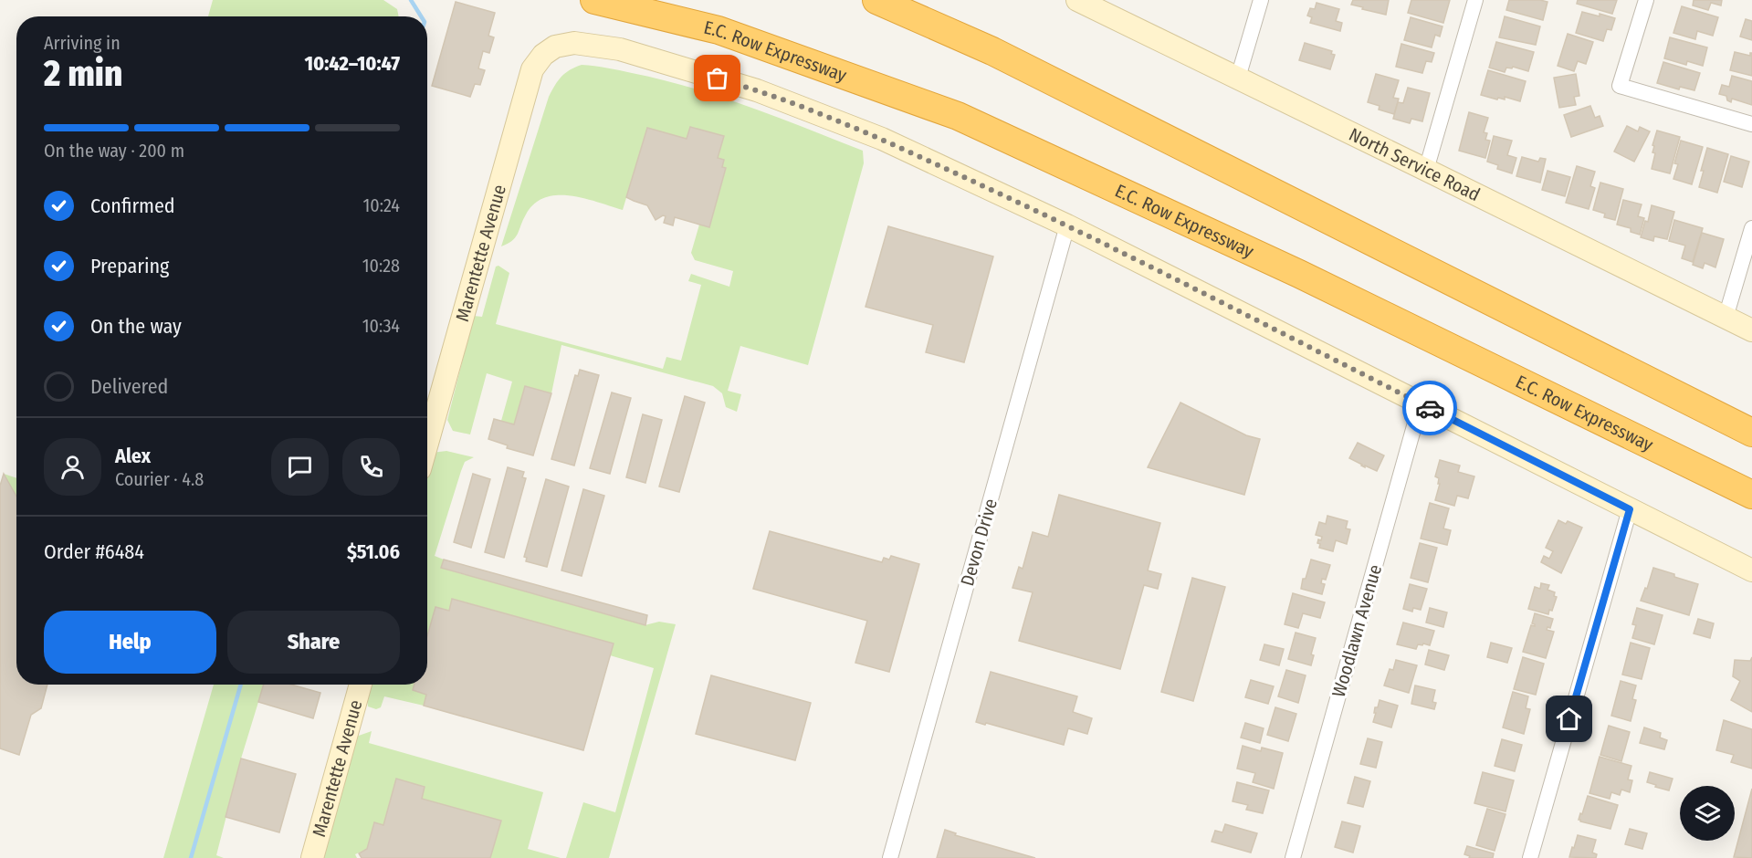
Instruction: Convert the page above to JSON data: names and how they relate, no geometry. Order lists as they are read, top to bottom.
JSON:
{
  "streets": {
    "highway": ["E.C. Row Expressway"],
    "street": [
      "North Service Road",
      "Marentette Avenue",
      "Devon Drive",
      "Woodlawn Avenue"
    ]
  },
  "crossings": [
    ["Marentette Avenue", "Devon Drive"]
  ],
  "page": {
    "heading": ["2 min", "Arriving in", "10:42–10:47"],
    "panel": [
      "Alex",
      "Courier · 4.8",
      "Order #6484",
      "$51.06"
    ],
    "bar": "On the way · 200 m",
    "list": [
      ["Confirmed", "10:24"],
      ["Preparing", "10:28"],
      ["On the way", "10:34"],
      "Delivered"
    ],
    "buttons": ["Help", "Share"]
  }
}
